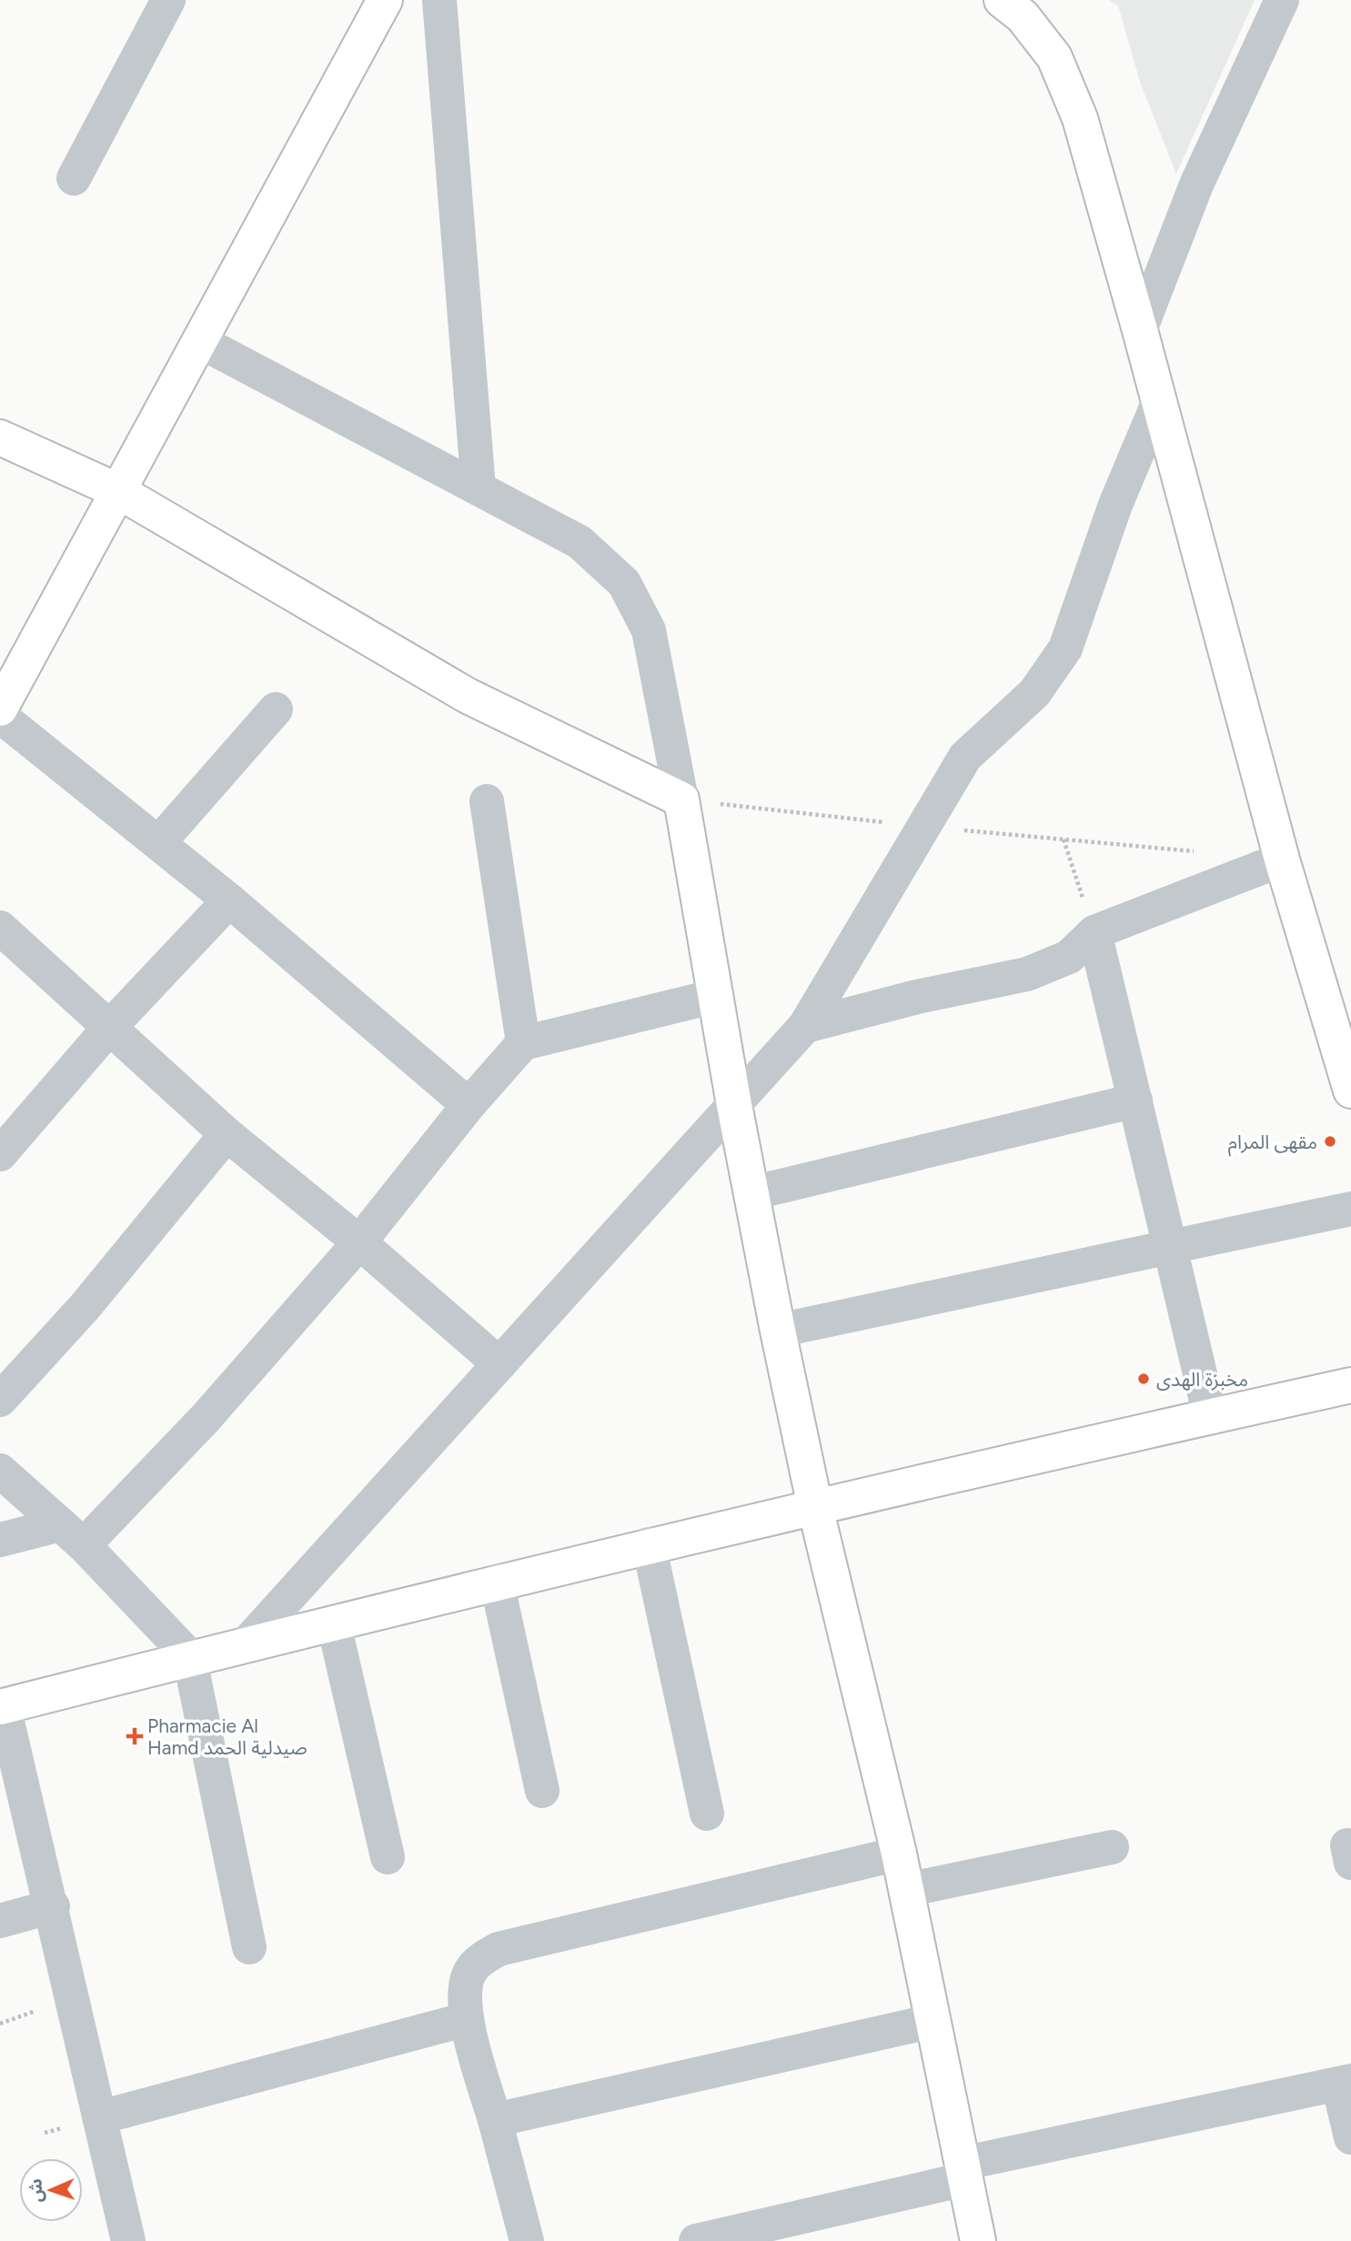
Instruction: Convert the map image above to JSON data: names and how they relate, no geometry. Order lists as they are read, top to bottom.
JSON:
{
  "places": {
    "other": ["مقهى المرام", "مخبزة الهدى"],
    "health": ["Pharmacie Al Hamd صيدلية الحمد"]
  },
  "north": "left"
}
